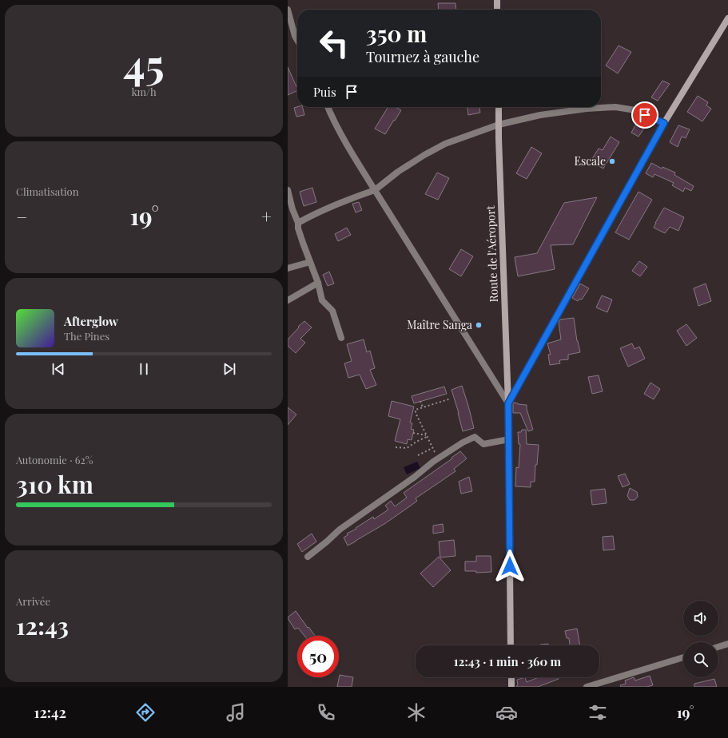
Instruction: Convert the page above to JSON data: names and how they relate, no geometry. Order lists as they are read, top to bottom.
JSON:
{
  "streets": {
    "main road": ["Route de l'Aéroport"]
  },
  "places": ["Escale", "Maître Sanga"],
  "page": {
    "tile": [
      ["45", "km/h"],
      "Climatisation",
      ["Autonomie · 62%", "310 km"],
      ["Arrivée", "12:43"]
    ],
    "turn": ["350 m", "Tournez à gauche"],
    "then": "Puis",
    "heat": ["−", "19°", "+"],
    "song": ["Afterglow", "The Pines"],
    "limit": "50",
    "trip": "12:43 · 1 min · 360 m",
    "tabs": ["12:42", "19°"]
  }
}
